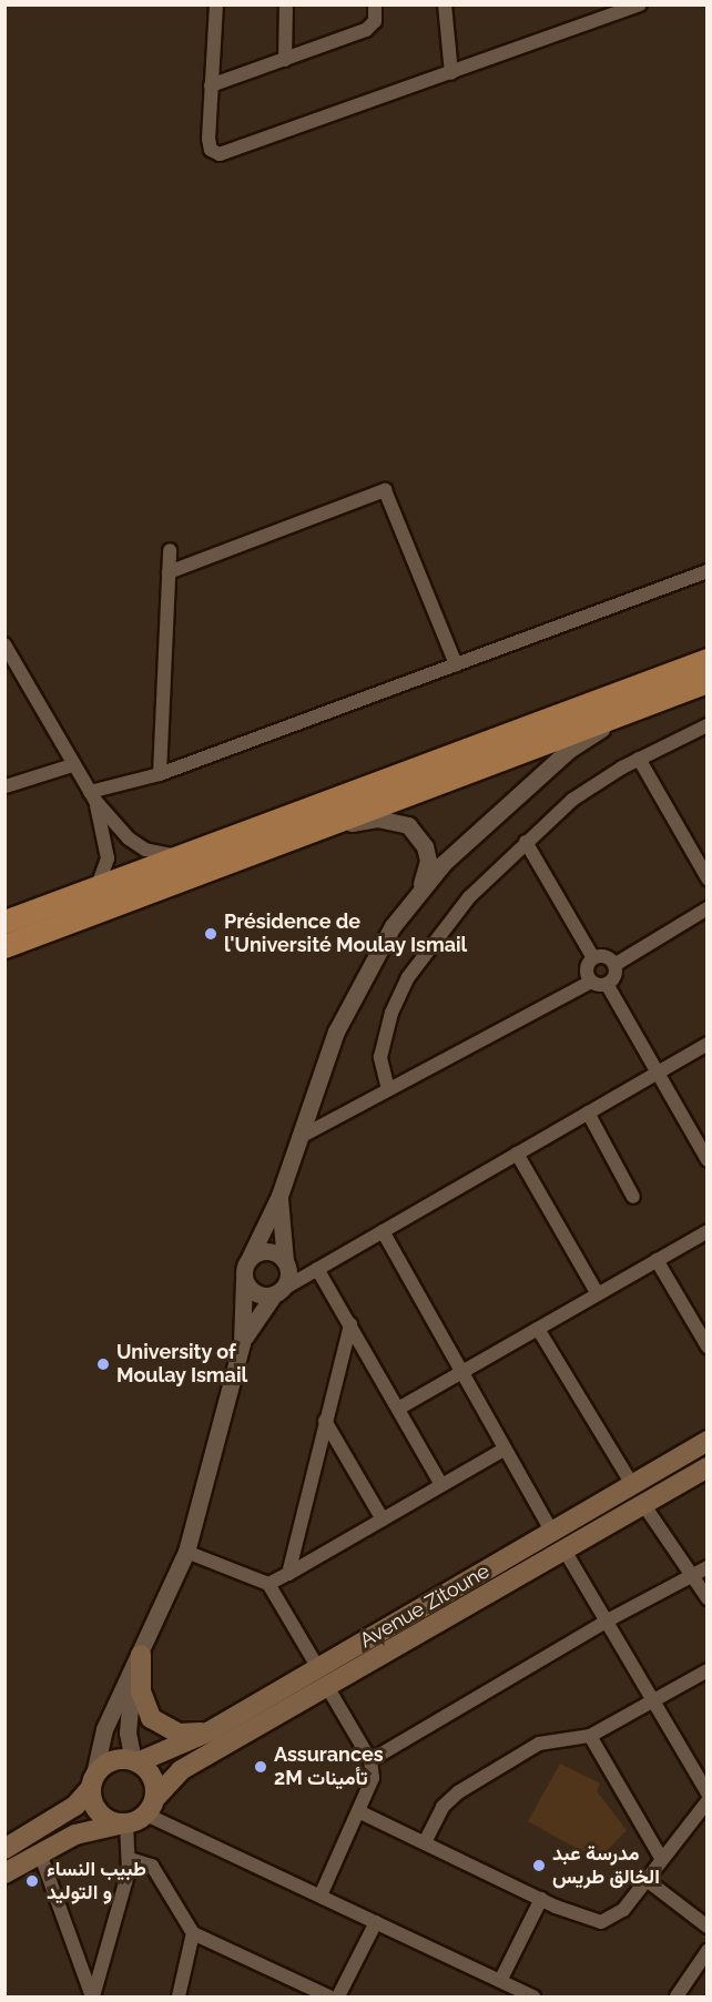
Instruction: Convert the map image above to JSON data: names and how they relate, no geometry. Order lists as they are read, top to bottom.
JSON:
{
  "streets": {
    "main road": ["Avenue Zitoune"]
  },
  "places": [
    "Présidence de l'Université Moulay Ismail",
    "University of Moulay Ismail",
    "Assurances 2M تأمينات",
    "مدرسة عبد الخالق طريس",
    "طبيب النساء و التوليد"
  ]
}
